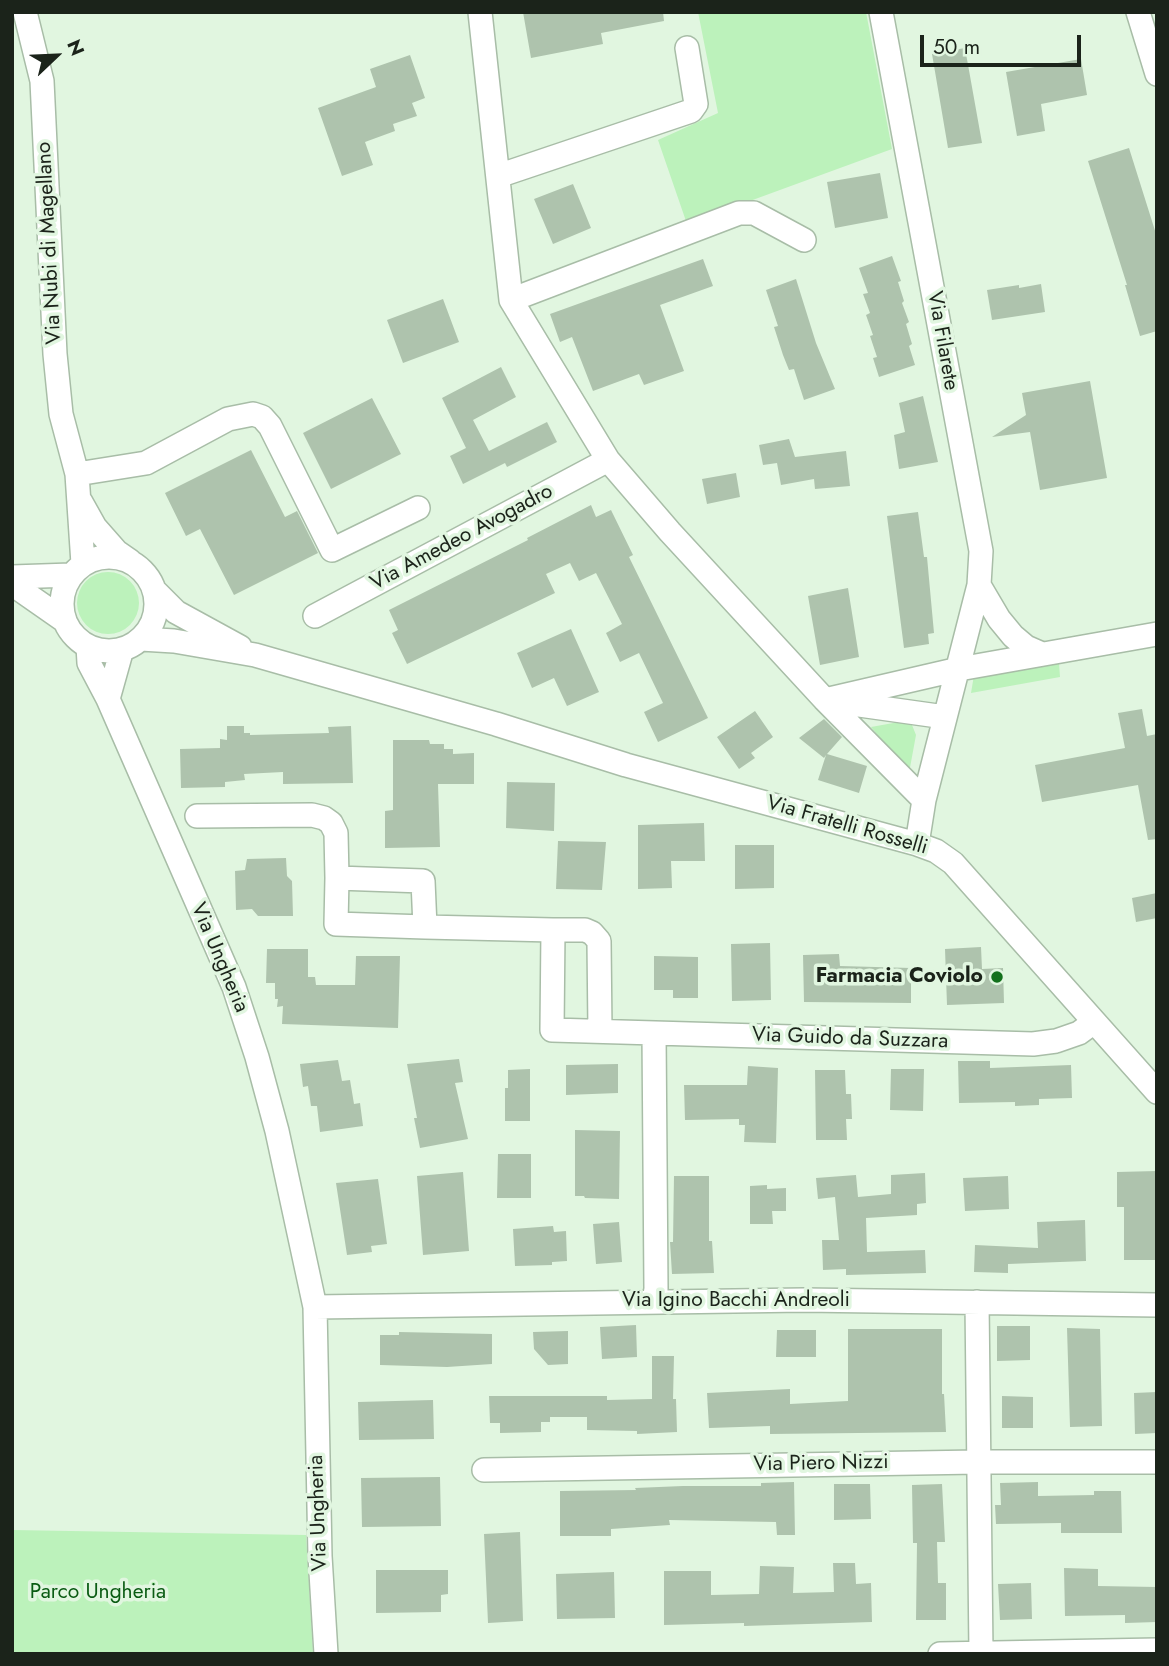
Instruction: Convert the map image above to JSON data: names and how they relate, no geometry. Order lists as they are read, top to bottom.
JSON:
{
  "streets": {
    "street": [
      "Via Nubi di Magellano",
      "Via Filarete",
      "Via Amedeo Avogadro",
      "Via Fratelli Rosselli",
      "Via Ungheria",
      "Via Guido da Suzzara",
      "Via Igino Bacchi Andreoli",
      "Via Piero Nizzi"
    ]
  },
  "crossings": [
    ["Via Nubi di Magellano", "Via Fratelli Rosselli"],
    ["Via Nubi di Magellano", "Via Ungheria"],
    ["Via Filarete", "Via Fratelli Rosselli"],
    ["Via Fratelli Rosselli", "Via Ungheria"],
    ["Via Fratelli Rosselli", "Via Guido da Suzzara"],
    ["Via Ungheria", "Via Igino Bacchi Andreoli"]
  ],
  "parks": ["Parco Ungheria"],
  "places": ["Farmacia Coviolo"],
  "scale_bar": "50 m",
  "north": "top right"
}
